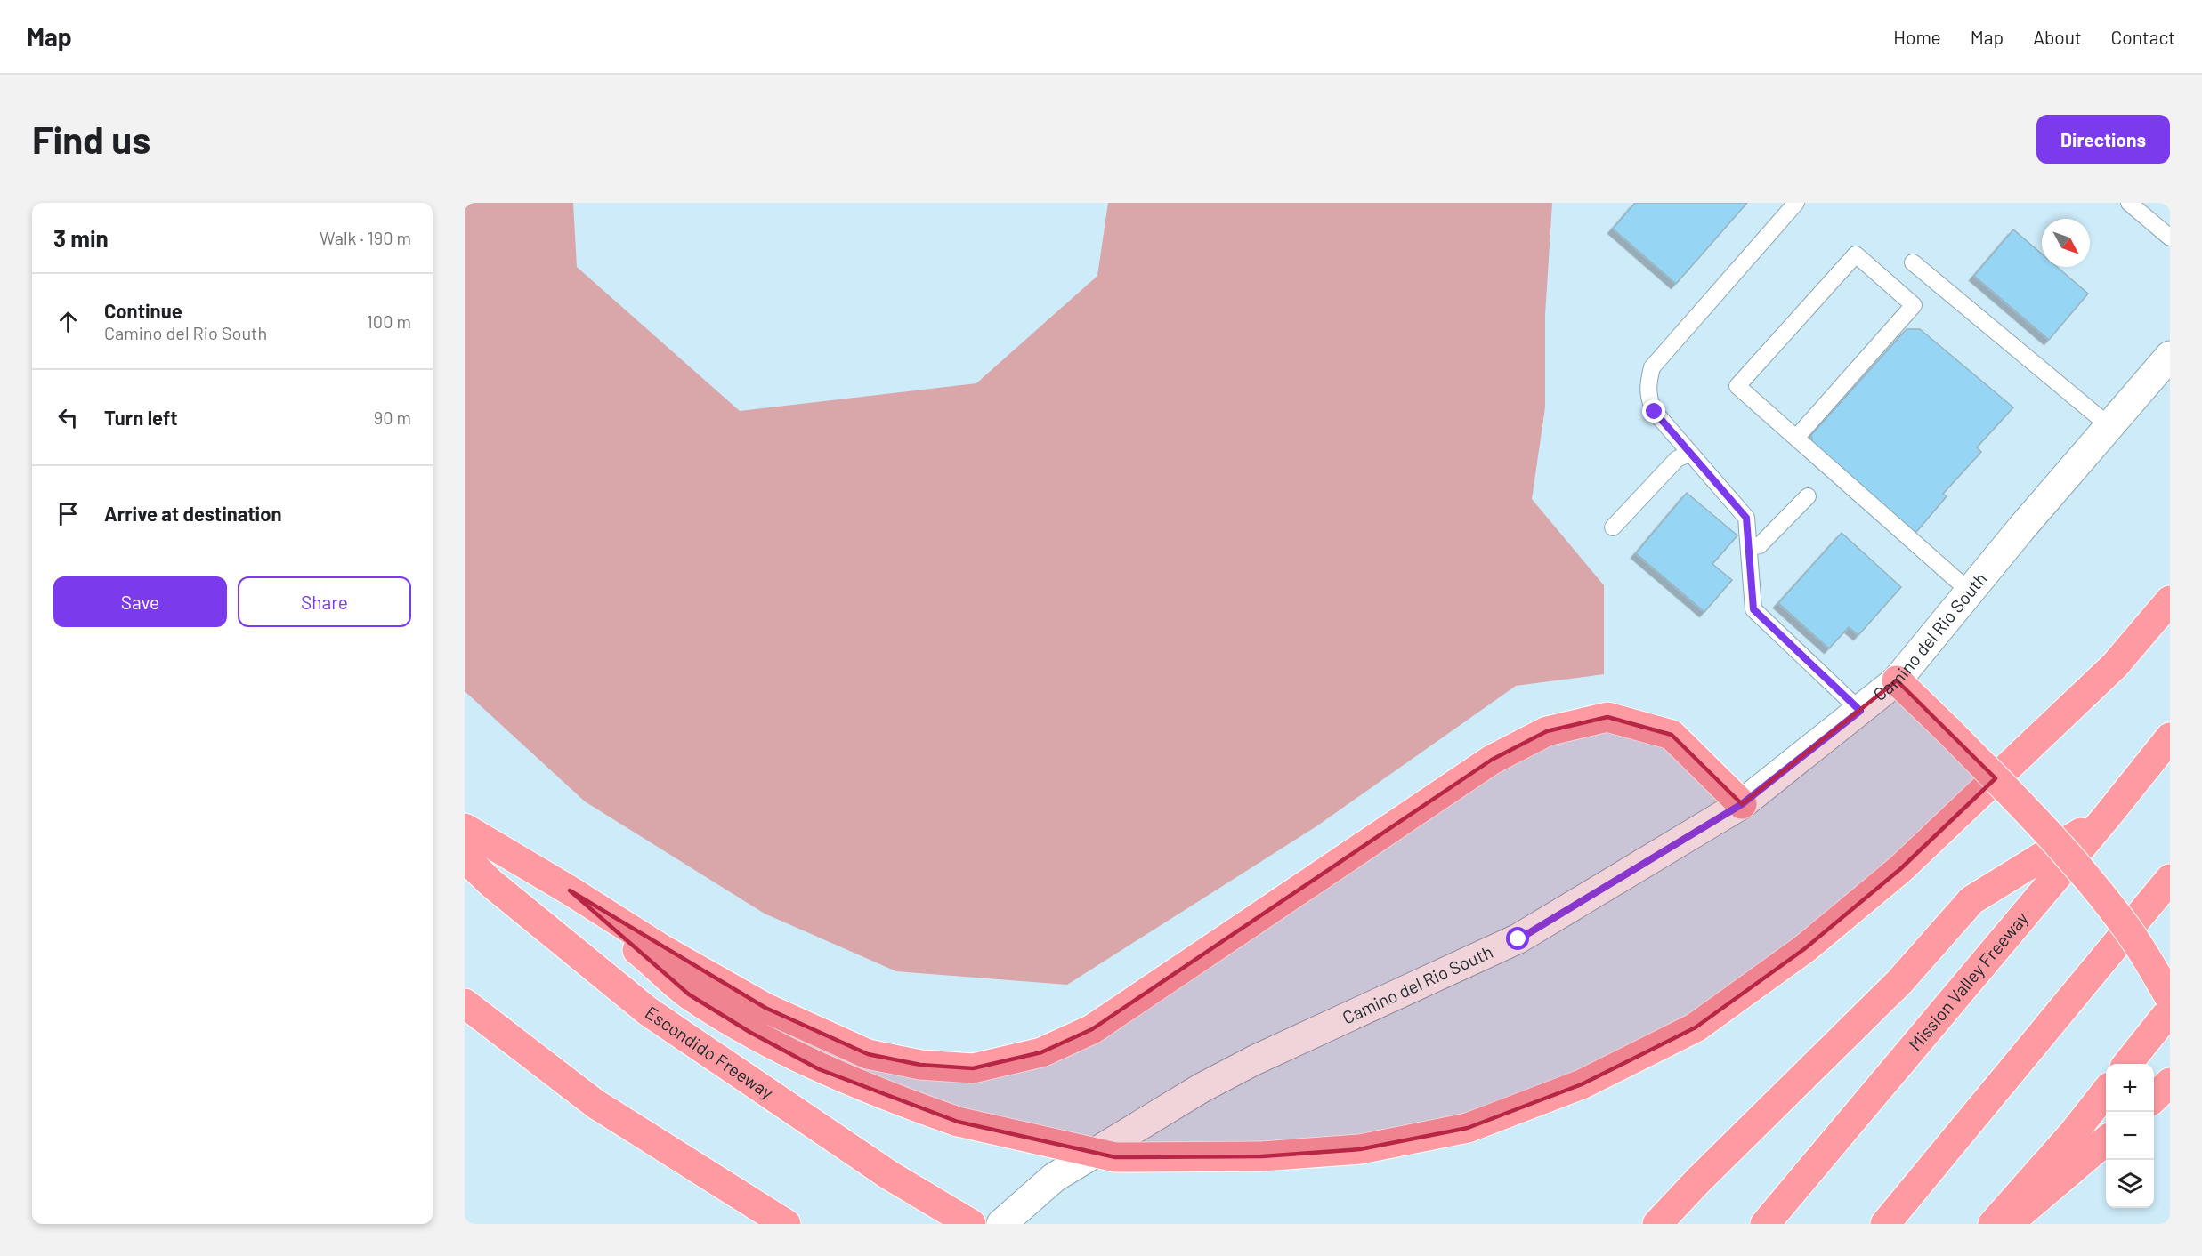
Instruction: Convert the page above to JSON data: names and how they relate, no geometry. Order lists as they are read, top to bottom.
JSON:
{
  "streets": {
    "highway": ["Mission Valley Freeway", "Escondido Freeway"],
    "street": ["Camino del Rio South"]
  },
  "north": "bottom right",
  "page": {
    "header": "Map",
    "nav": [
      "Home",
      "Map",
      "About",
      "Contact"
    ],
    "buttons": [
      "Directions",
      ["Save", "Share"]
    ],
    "title": "Find us",
    "heading": ["3 min", "Walk · 190 m"],
    "list": [
      ["Continue", "Camino del Rio South", "100 m"],
      ["Turn left", "90 m"],
      "Arrive at destination"
    ],
    "map_buttons": ["+", "−"]
  }
}
